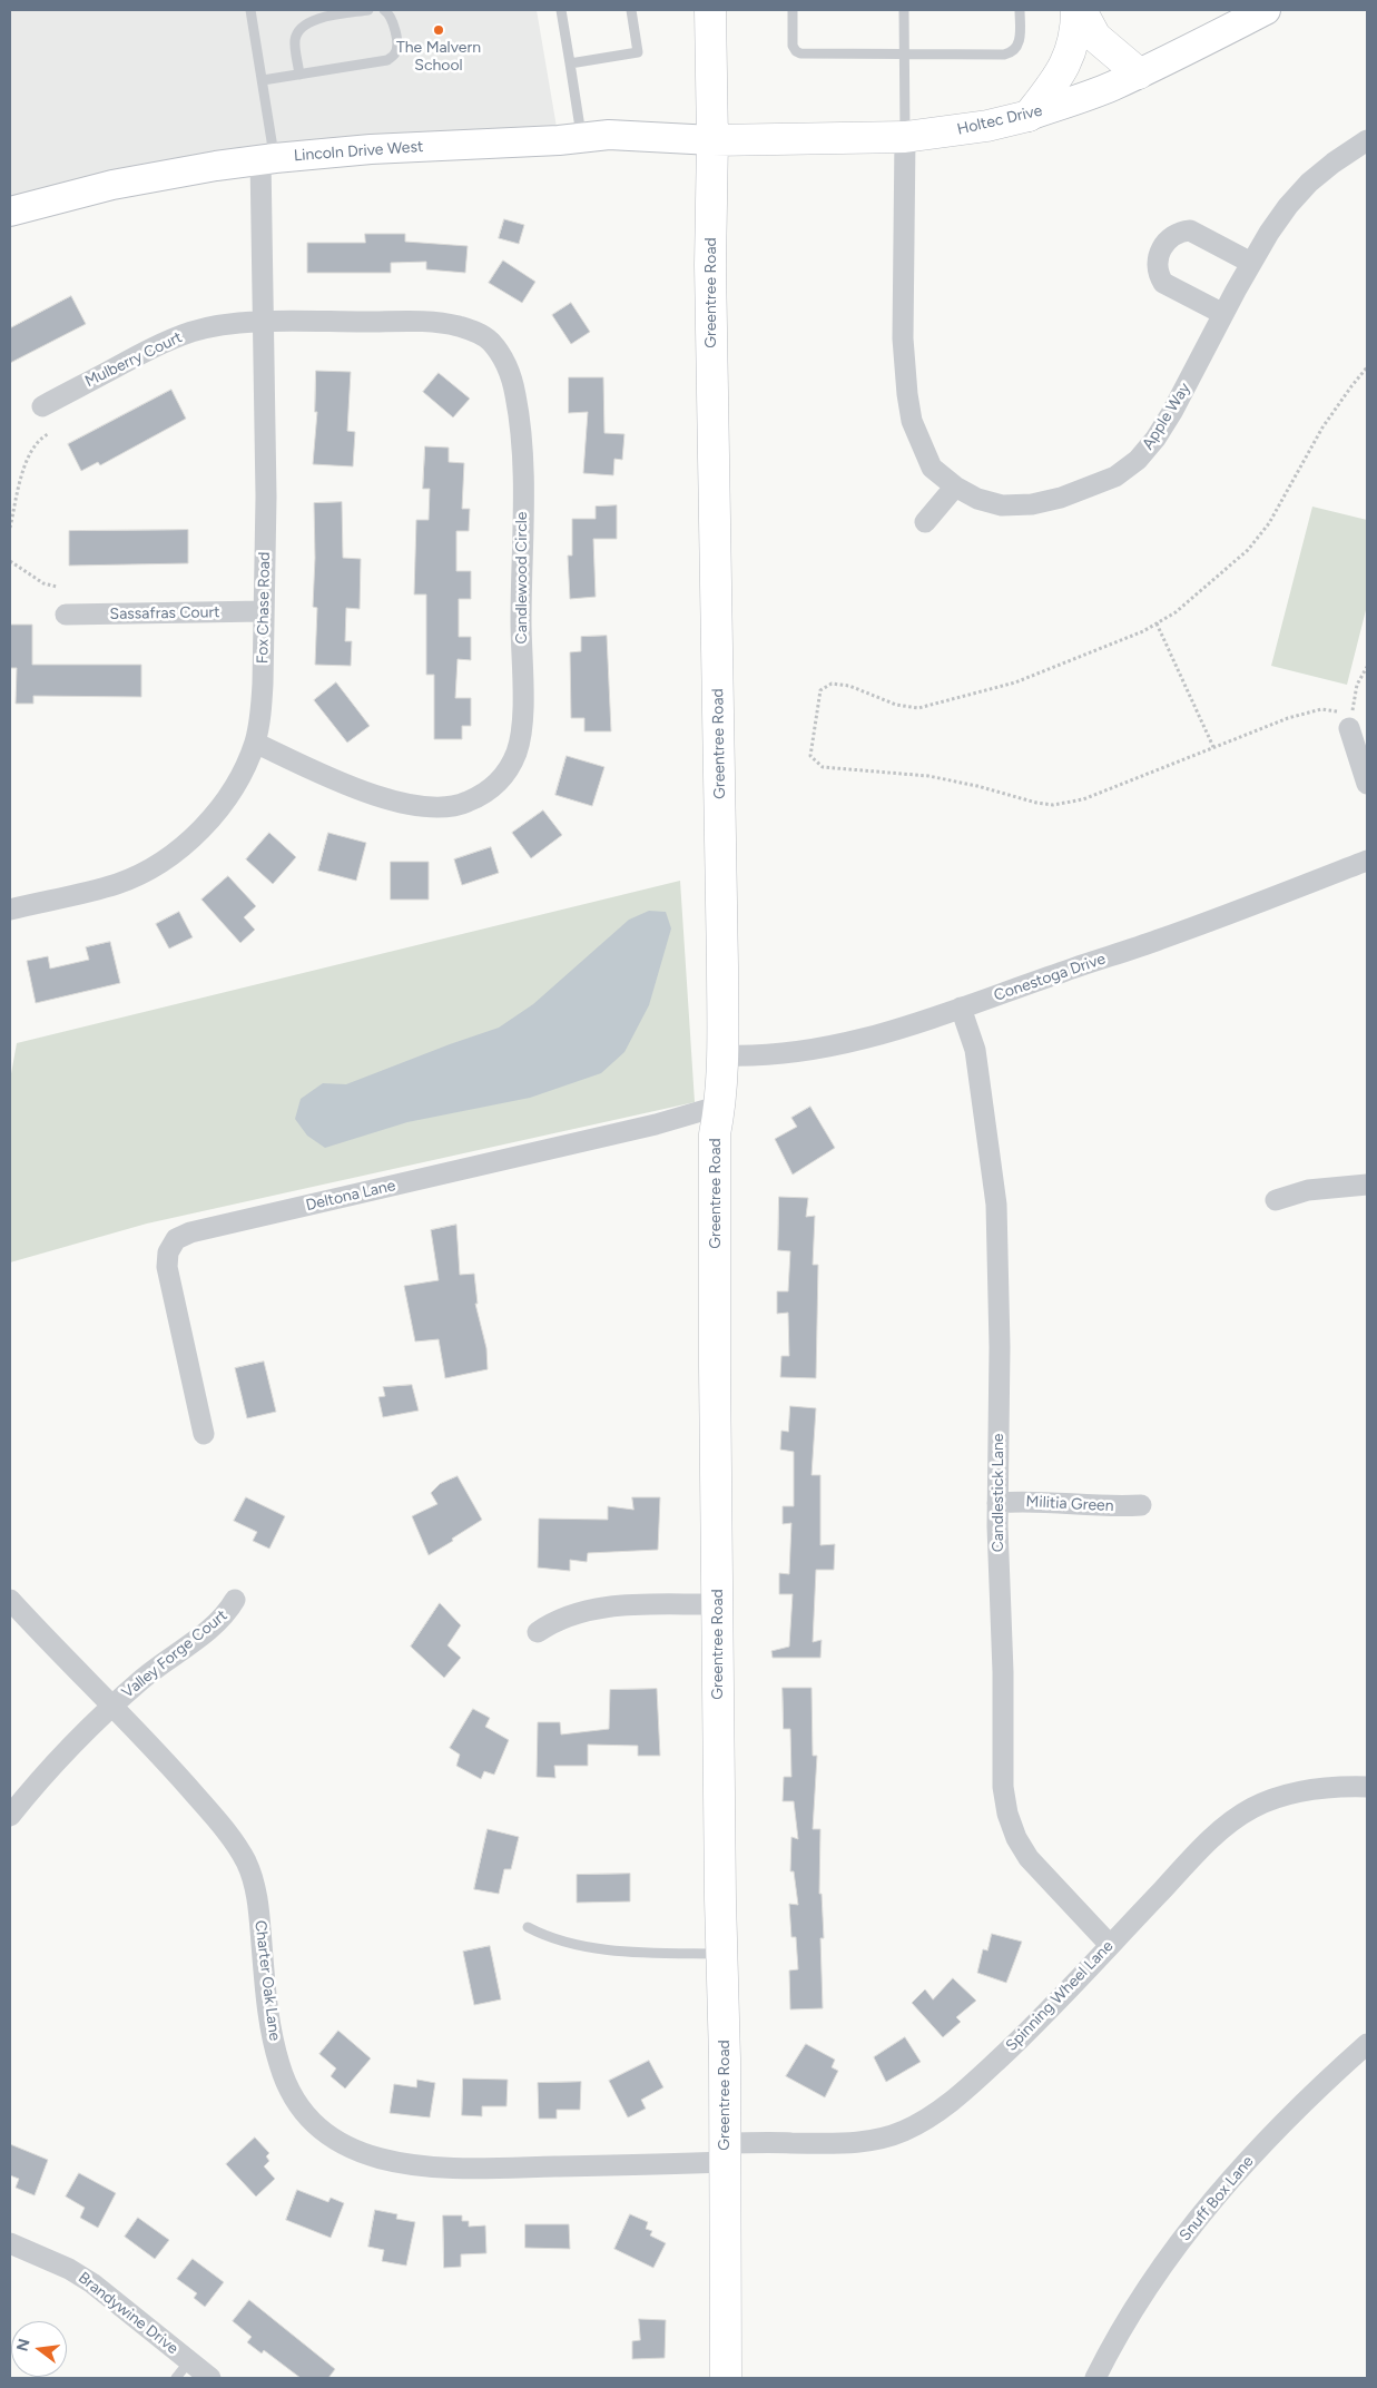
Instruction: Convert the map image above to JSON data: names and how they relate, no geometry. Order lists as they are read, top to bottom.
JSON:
{
  "streets": {
    "main road": ["Holtec Drive", "Greentree Road"],
    "street": [
      "Lincoln Drive West",
      "Mulberry Court",
      "Apple Way",
      "Candlewood Circle",
      "Fox Chase Road",
      "Sassafras Court",
      "Conestoga Drive",
      "Deltona Lane",
      "Candlestick Lane",
      "Militia Green",
      "Valley Forge Court",
      "Charter Oak Lane",
      "Spinning Wheel Lane",
      "Snuff Box Lane",
      "Brandywine Drive"
    ]
  },
  "crossings": [
    ["Holtec Drive", "Lincoln Drive West"],
    ["Holtec Drive", "Greentree Road"],
    ["Holtec Drive", "Apple Way"],
    ["Lincoln Drive West", "Greentree Road"],
    ["Lincoln Drive West", "Fox Chase Road"],
    ["Greentree Road", "Conestoga Drive"],
    ["Greentree Road", "Deltona Lane"],
    ["Greentree Road", "Charter Oak Lane"],
    ["Greentree Road", "Spinning Wheel Lane"],
    ["Mulberry Court", "Candlewood Circle"],
    ["Mulberry Court", "Fox Chase Road"],
    ["Candlewood Circle", "Fox Chase Road"],
    ["Fox Chase Road", "Sassafras Court"],
    ["Conestoga Drive", "Candlestick Lane"],
    ["Candlestick Lane", "Militia Green"],
    ["Candlestick Lane", "Spinning Wheel Lane"],
    ["Valley Forge Court", "Charter Oak Lane"],
    ["Charter Oak Lane", "Spinning Wheel Lane"]
  ],
  "places": ["The Malvern School"],
  "north": "left"
}
